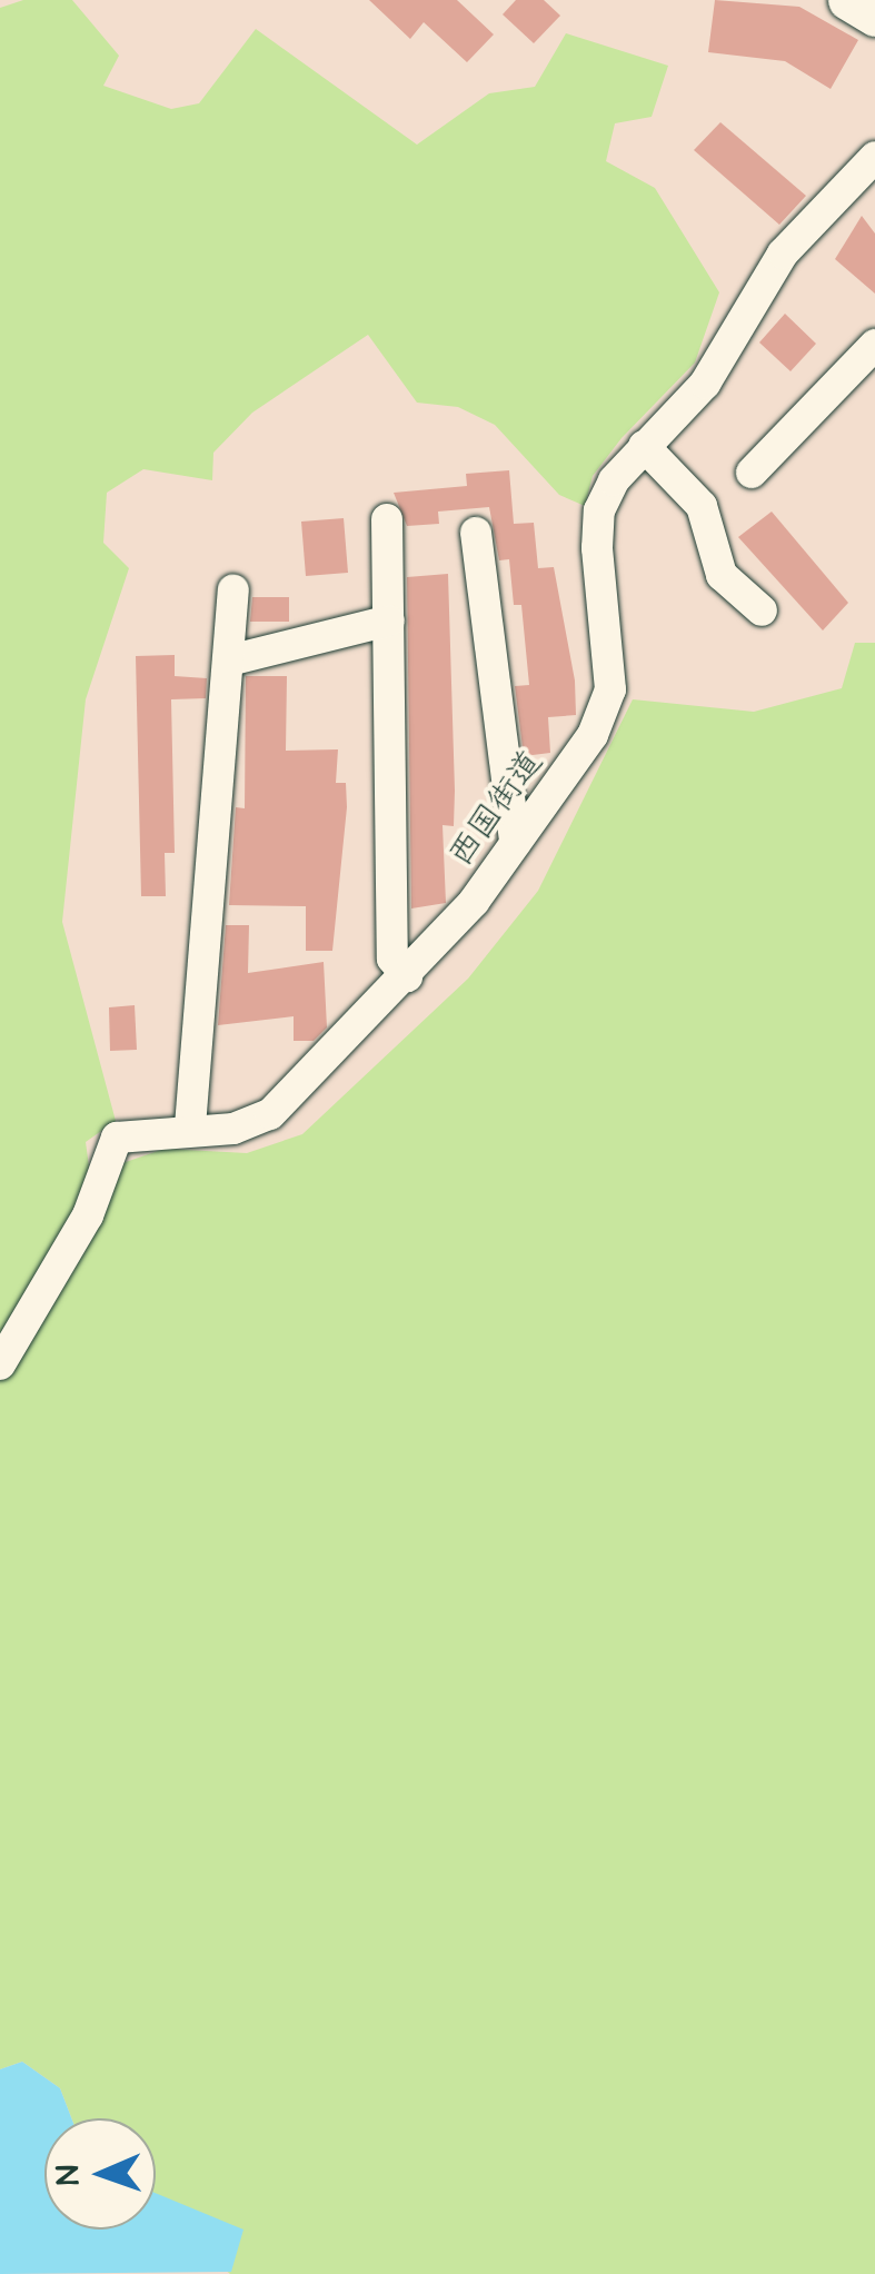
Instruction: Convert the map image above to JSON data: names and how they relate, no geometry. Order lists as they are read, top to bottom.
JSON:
{
  "streets": {
    "street": ["西国街道"]
  },
  "north": "left"
}
